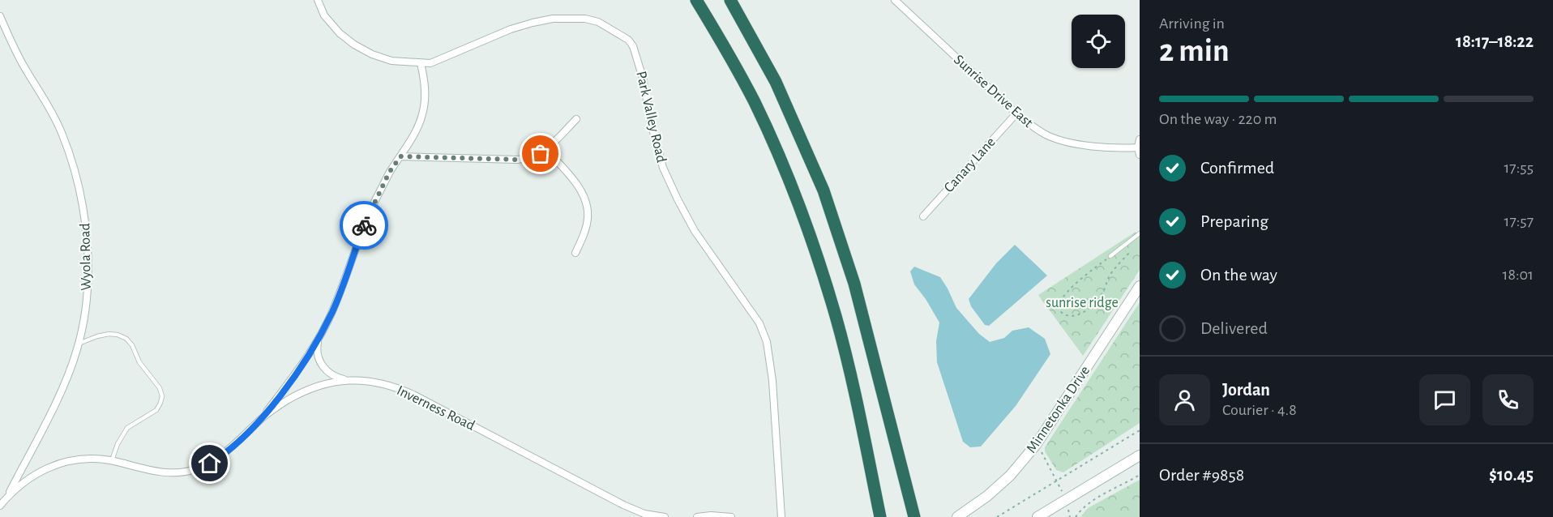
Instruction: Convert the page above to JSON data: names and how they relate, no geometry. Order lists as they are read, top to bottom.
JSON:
{
  "streets": {
    "street": [
      "Sunrise Drive East",
      "Park Valley Road",
      "Canary Lane",
      "Wyola Road",
      "Inverness Road",
      "Minnetonka Drive"
    ]
  },
  "crossings": [
    ["Sunrise Drive East", "Canary Lane"],
    ["Wyola Road", "Inverness Road"]
  ],
  "parks": ["sunrise ridge"],
  "page": {
    "heading": ["2 min", "Arriving in", "18:17–18:22"],
    "panel": [
      "Jordan",
      "Courier · 4.8",
      "Order #9858",
      "$10.45"
    ],
    "bar": "On the way · 220 m",
    "list": [
      ["Confirmed", "17:55"],
      ["Preparing", "17:57"],
      ["On the way", "18:01"],
      "Delivered"
    ]
  }
}
